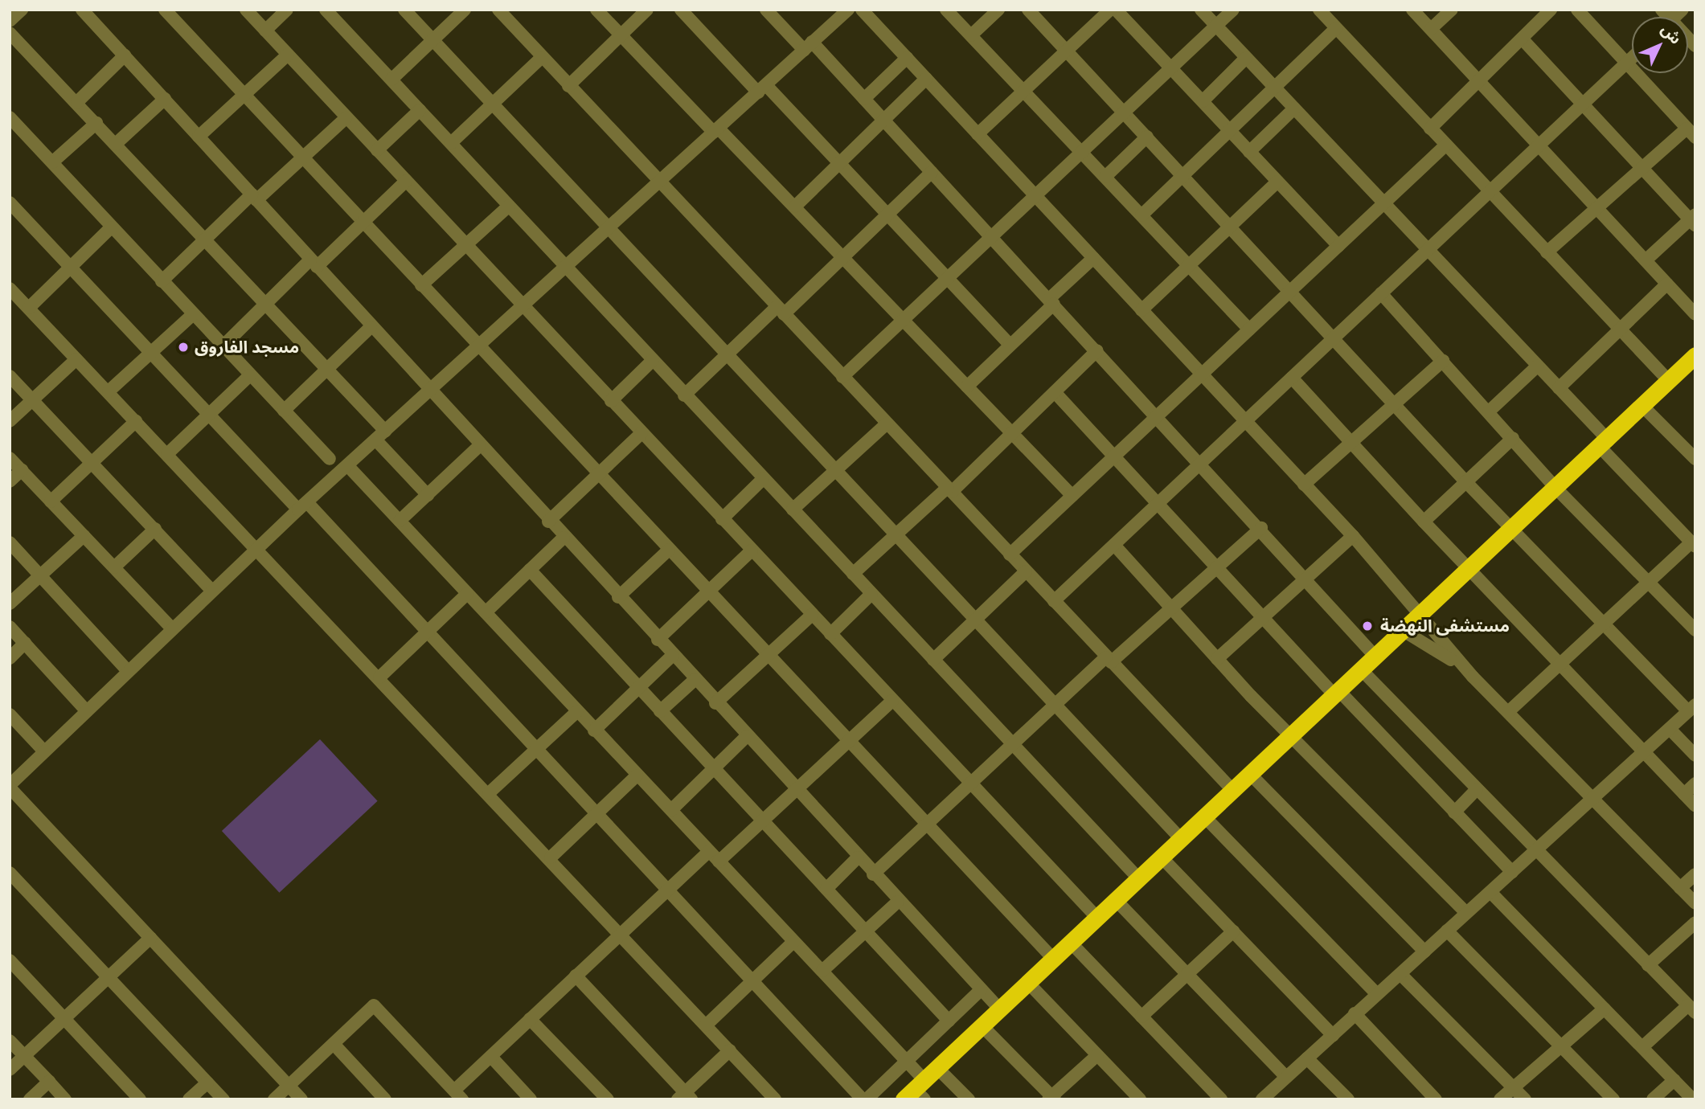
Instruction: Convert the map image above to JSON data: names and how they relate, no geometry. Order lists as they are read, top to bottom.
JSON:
{
  "places": ["مسجد الفاروق", "مستشفى النهضة"],
  "north": "top right"
}
